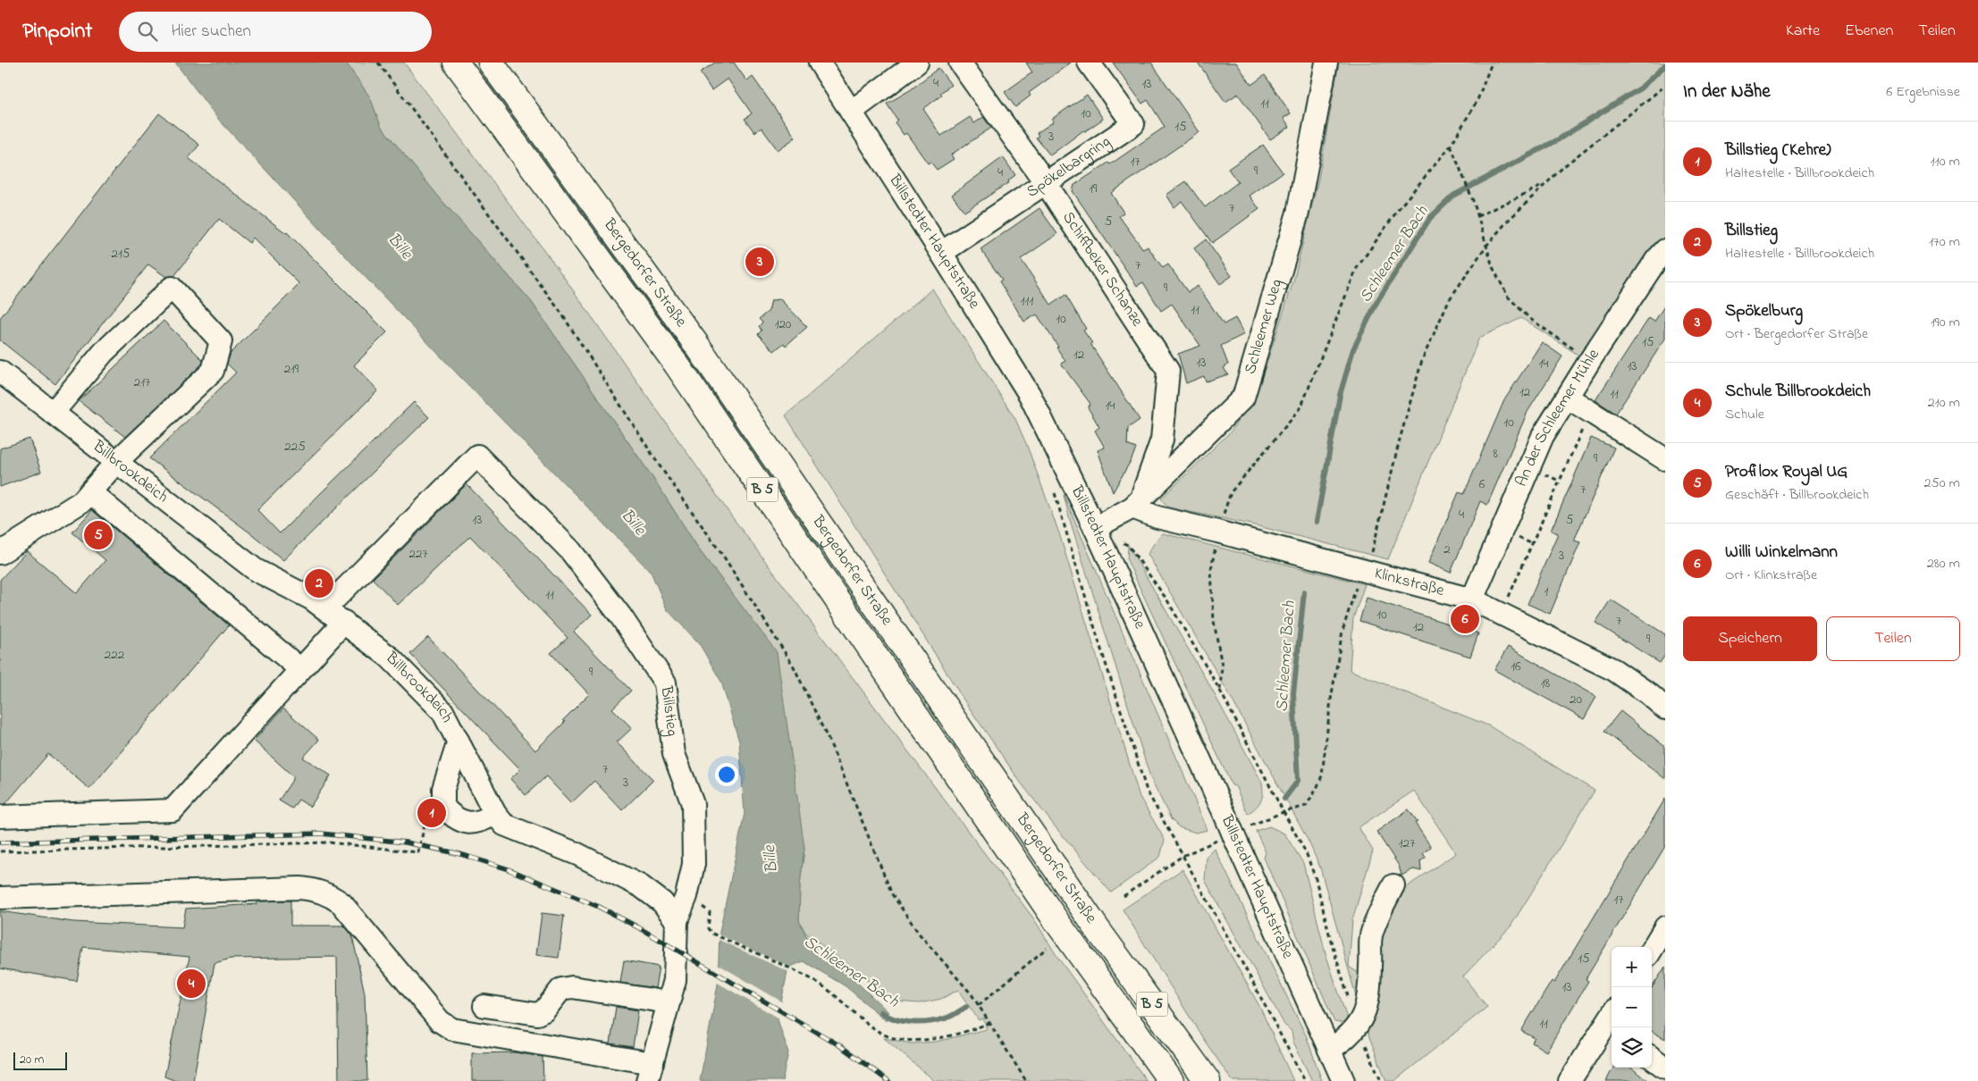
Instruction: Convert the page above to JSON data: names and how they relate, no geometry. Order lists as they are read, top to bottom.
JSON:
{
  "streets": {
    "highway": ["Bergedorfer Straße", "B 5"],
    "street": [
      "Spökelbargring",
      "Billstedter Hauptstraße",
      "Schiffbeker Schanze",
      "Schleemer Weg",
      "An der Schleemer Mühle",
      "Billbrookdeich",
      "Klinkstraße",
      "Billstieg"
    ]
  },
  "crossings": [
    ["Spökelbargring", "Billstedter Hauptstraße"],
    ["Spökelbargring", "Schiffbeker Schanze"],
    ["Billstedter Hauptstraße", "Schleemer Weg"],
    ["Schiffbeker Schanze", "Schleemer Weg"],
    ["Schiffbeker Schanze", "Klinkstraße"],
    ["Schleemer Weg", "Klinkstraße"],
    ["An der Schleemer Mühle", "Klinkstraße"],
    ["Billbrookdeich", "Billstieg"]
  ],
  "water": ["Bille", "Schleemer Bach"],
  "house_numbers": [
    "4",
    "13",
    "11",
    "10",
    "15",
    "3",
    "17",
    "9",
    "4",
    "19",
    "7",
    "5",
    "215",
    "7",
    "9",
    "111",
    "11",
    "10",
    "120",
    "15",
    "12",
    "13",
    "14",
    "13",
    "219",
    "217",
    "12",
    "11",
    "14",
    "10",
    "225",
    "8",
    "9",
    "6",
    "7",
    "4",
    "13",
    "5",
    "2",
    "227",
    "3",
    "1",
    "11",
    "10",
    "7",
    "12",
    "9",
    "222",
    "16",
    "9",
    "18",
    "20",
    "7",
    "3",
    "127",
    "17",
    "15",
    "13",
    "11"
  ],
  "scale_bar": "20 m",
  "page": {
    "header": "Pinpoint",
    "search": "Hier suchen",
    "nav": ["Karte", "Ebenen", "Teilen"],
    "heading": ["In der Nähe", "6 Ergebnisse"],
    "list": [
      {
        "mark": "1",
        "name": "Billstieg (Kehre)",
        "note": "Haltestelle · Billbrookdeich",
        "value": "110 m"
      },
      {
        "mark": "2",
        "name": "Billstieg",
        "note": "Haltestelle · Billbrookdeich",
        "value": "170 m"
      },
      {
        "mark": "3",
        "name": "Spökelburg",
        "note": "Ort · Bergedorfer Straße",
        "value": "190 m"
      },
      {
        "mark": "4",
        "name": "Schule Billbrookdeich",
        "note": "Schule",
        "value": "210 m"
      },
      {
        "mark": "5",
        "name": "Profilox Royal UG",
        "note": "Geschäft · Billbrookdeich",
        "value": "250 m"
      },
      {
        "mark": "6",
        "name": "Willi Winkelmann",
        "note": "Ort · Klinkstraße",
        "value": "280 m"
      }
    ],
    "pins": [
      "3",
      "5",
      "2",
      "6",
      "1",
      "4"
    ],
    "buttons": ["Speichern", "Teilen"],
    "map_buttons": ["+", "−"],
    "scale": "20 m"
  }
}
